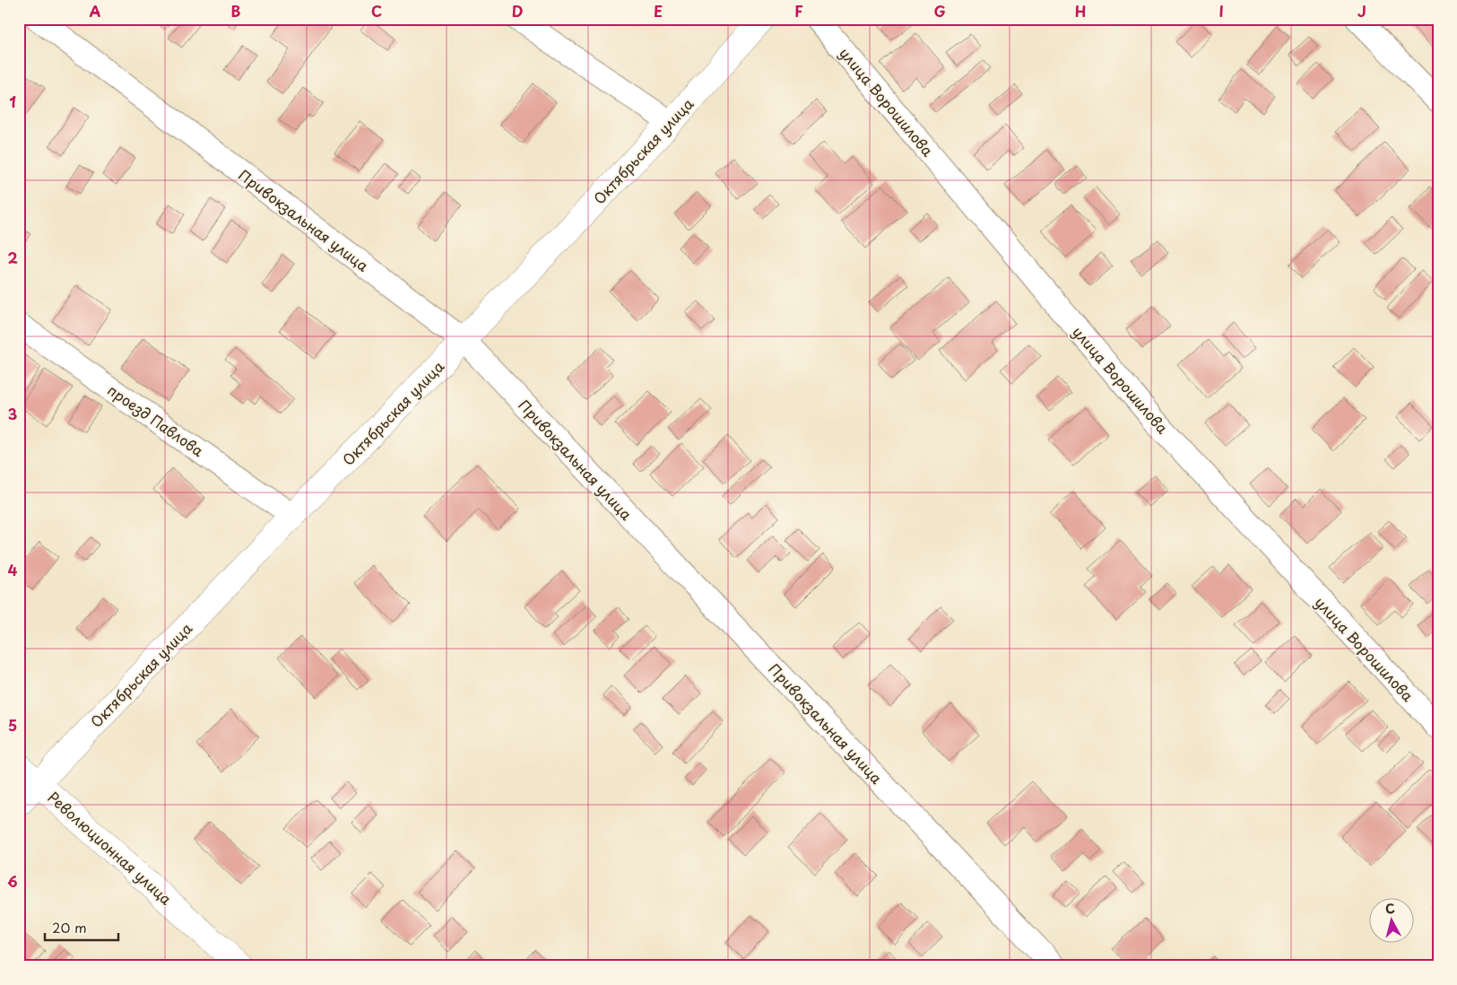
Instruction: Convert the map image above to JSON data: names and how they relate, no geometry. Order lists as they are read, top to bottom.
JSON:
{
  "streets": {
    "street": [
      "улица Ворошилова",
      "Октябрьская улица",
      "Привокзальная улица",
      "проезд Павлова",
      "Революционная улица"
    ]
  },
  "crossings": [
    ["Октябрьская улица", "Привокзальная улица"],
    ["Октябрьская улица", "проезд Павлова"],
    ["Октябрьская улица", "Революционная улица"]
  ],
  "scale_bar": "20 m",
  "north": "top",
  "grid": {
    "columns": [
      "A",
      "B",
      "C",
      "D",
      "E",
      "F",
      "G",
      "H",
      "I",
      "J"
    ],
    "rows": [
      "1",
      "2",
      "3",
      "4",
      "5",
      "6"
    ]
  }
}
